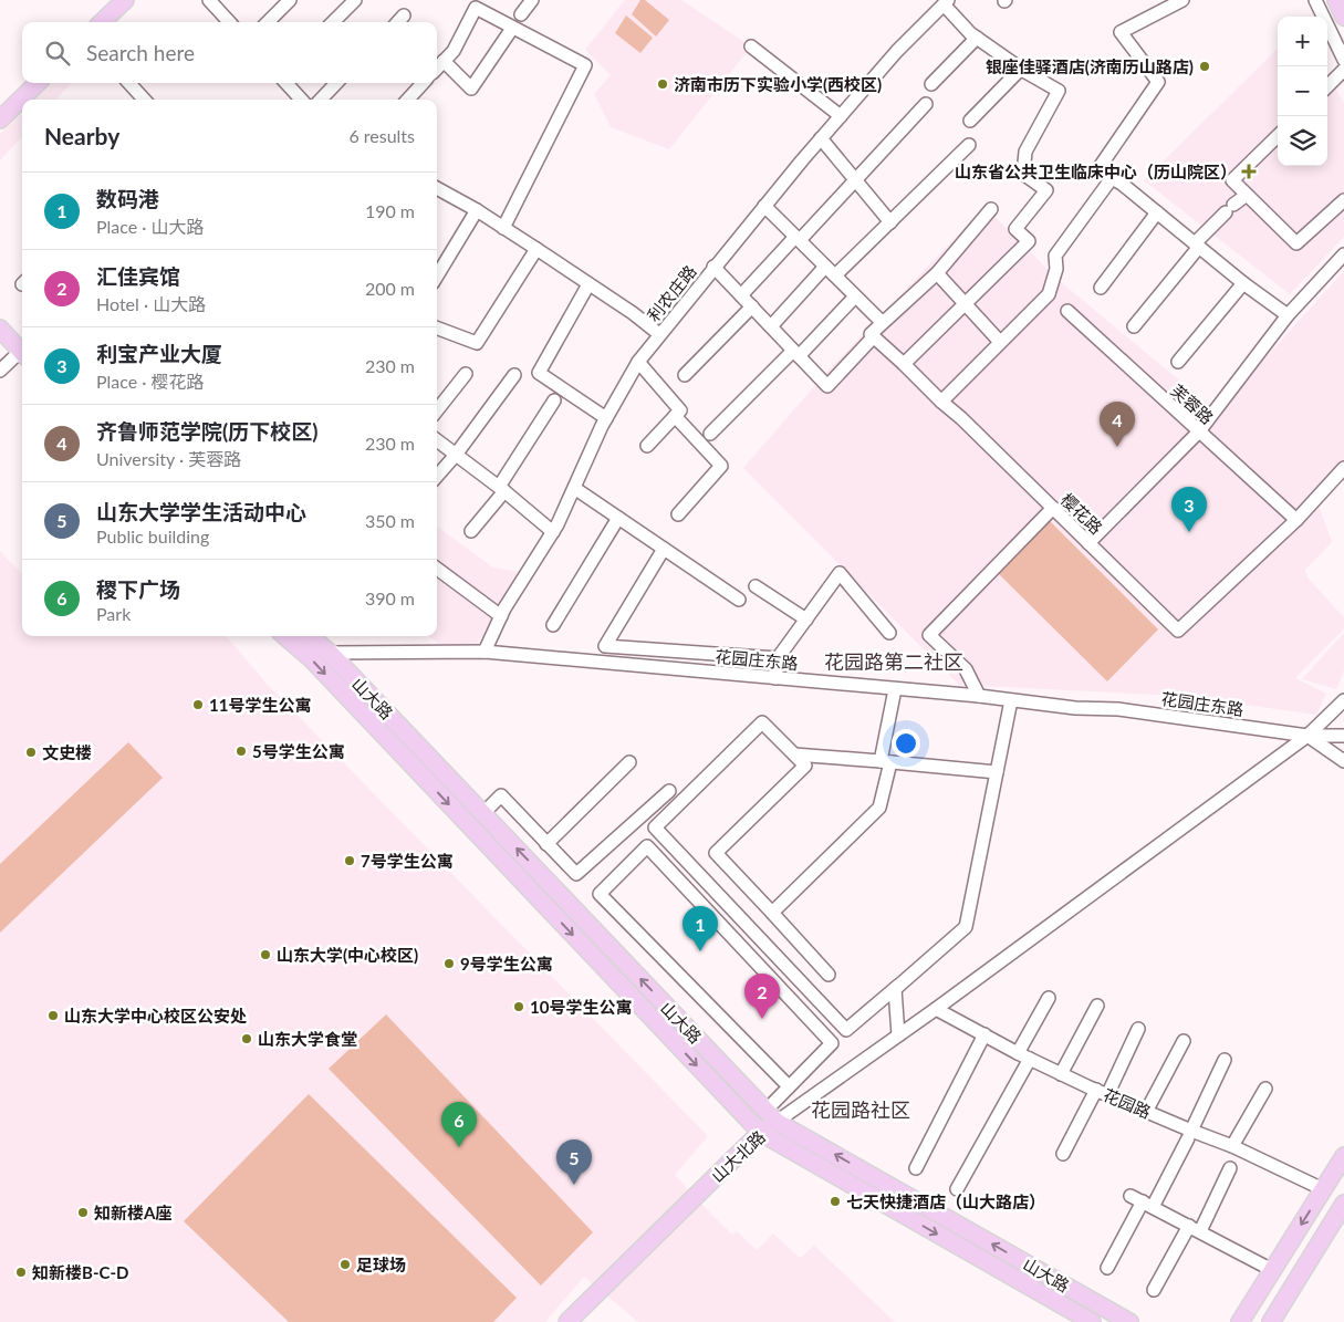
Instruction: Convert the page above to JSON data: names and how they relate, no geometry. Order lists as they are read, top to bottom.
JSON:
{
  "streets": {
    "main road": ["山大路", "山大北路"],
    "street": [
      "利农庄路",
      "芙蓉路",
      "樱花路",
      "花园庄东路",
      "花园路"
    ]
  },
  "crossings": [
    ["利农庄路", "花园庄东路"],
    ["芙蓉路", "樱花路"],
    ["花园庄东路", "山大路"],
    ["山大路", "山大北路"]
  ],
  "districts": ["花园路第二社区", "花园路社区"],
  "places": {
    "other": [
      "银座佳驿酒店(济南历山路店)",
      "济南市历下实验小学(西校区)",
      "11号学生公寓",
      "5号学生公寓",
      "文史楼",
      "7号学生公寓",
      "山东大学(中心校区)",
      "9号学生公寓",
      "10号学生公寓",
      "山东大学中心校区公安处",
      "山东大学食堂",
      "七天快捷酒店（山大路店）",
      "知新楼A座",
      "足球场",
      "知新楼B-C-D"
    ],
    "health": ["山东省公共卫生临床中心（历山院区）"]
  },
  "page": {
    "map_buttons": ["+", "−"],
    "search": "Search here",
    "heading": ["Nearby", "6 results"],
    "list": [
      {
        "mark": "1",
        "name": "数码港",
        "note": "Place · 山大路",
        "value": "190 m"
      },
      {
        "mark": "2",
        "name": "汇佳宾馆",
        "note": "Hotel · 山大路",
        "value": "200 m"
      },
      {
        "mark": "3",
        "name": "利宝产业大厦",
        "note": "Place · 樱花路",
        "value": "230 m"
      },
      {
        "mark": "4",
        "name": "齐鲁师范学院(历下校区)",
        "note": "University · 芙蓉路",
        "value": "230 m"
      },
      {
        "mark": "5",
        "name": "山东大学学生活动中心",
        "note": "Public building",
        "value": "350 m"
      },
      {
        "mark": "6",
        "name": "稷下广场",
        "note": "Park",
        "value": "390 m"
      }
    ],
    "pins": [
      "4",
      "3",
      "1",
      "2",
      "6",
      "5"
    ]
  }
}
